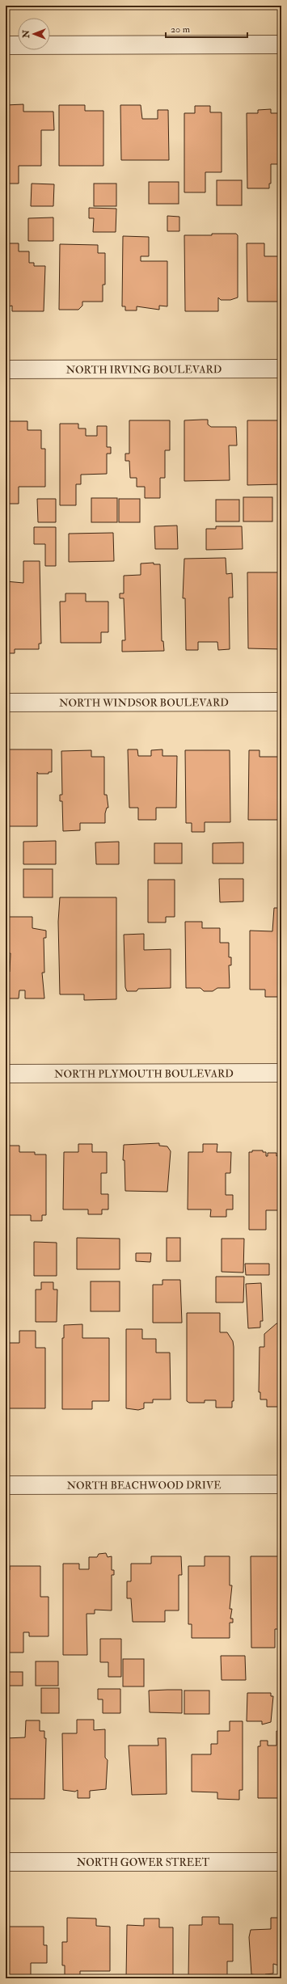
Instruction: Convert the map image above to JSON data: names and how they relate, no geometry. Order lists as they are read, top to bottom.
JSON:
{
  "streets": {
    "street": [
      "NORTH IRVING BOULEVARD",
      "NORTH WINDSOR BOULEVARD",
      "NORTH PLYMOUTH BOULEVARD",
      "NORTH BEACHWOOD DRIVE",
      "NORTH GOWER STREET"
    ]
  },
  "scale_bar": "20 m",
  "north": "left"
}
